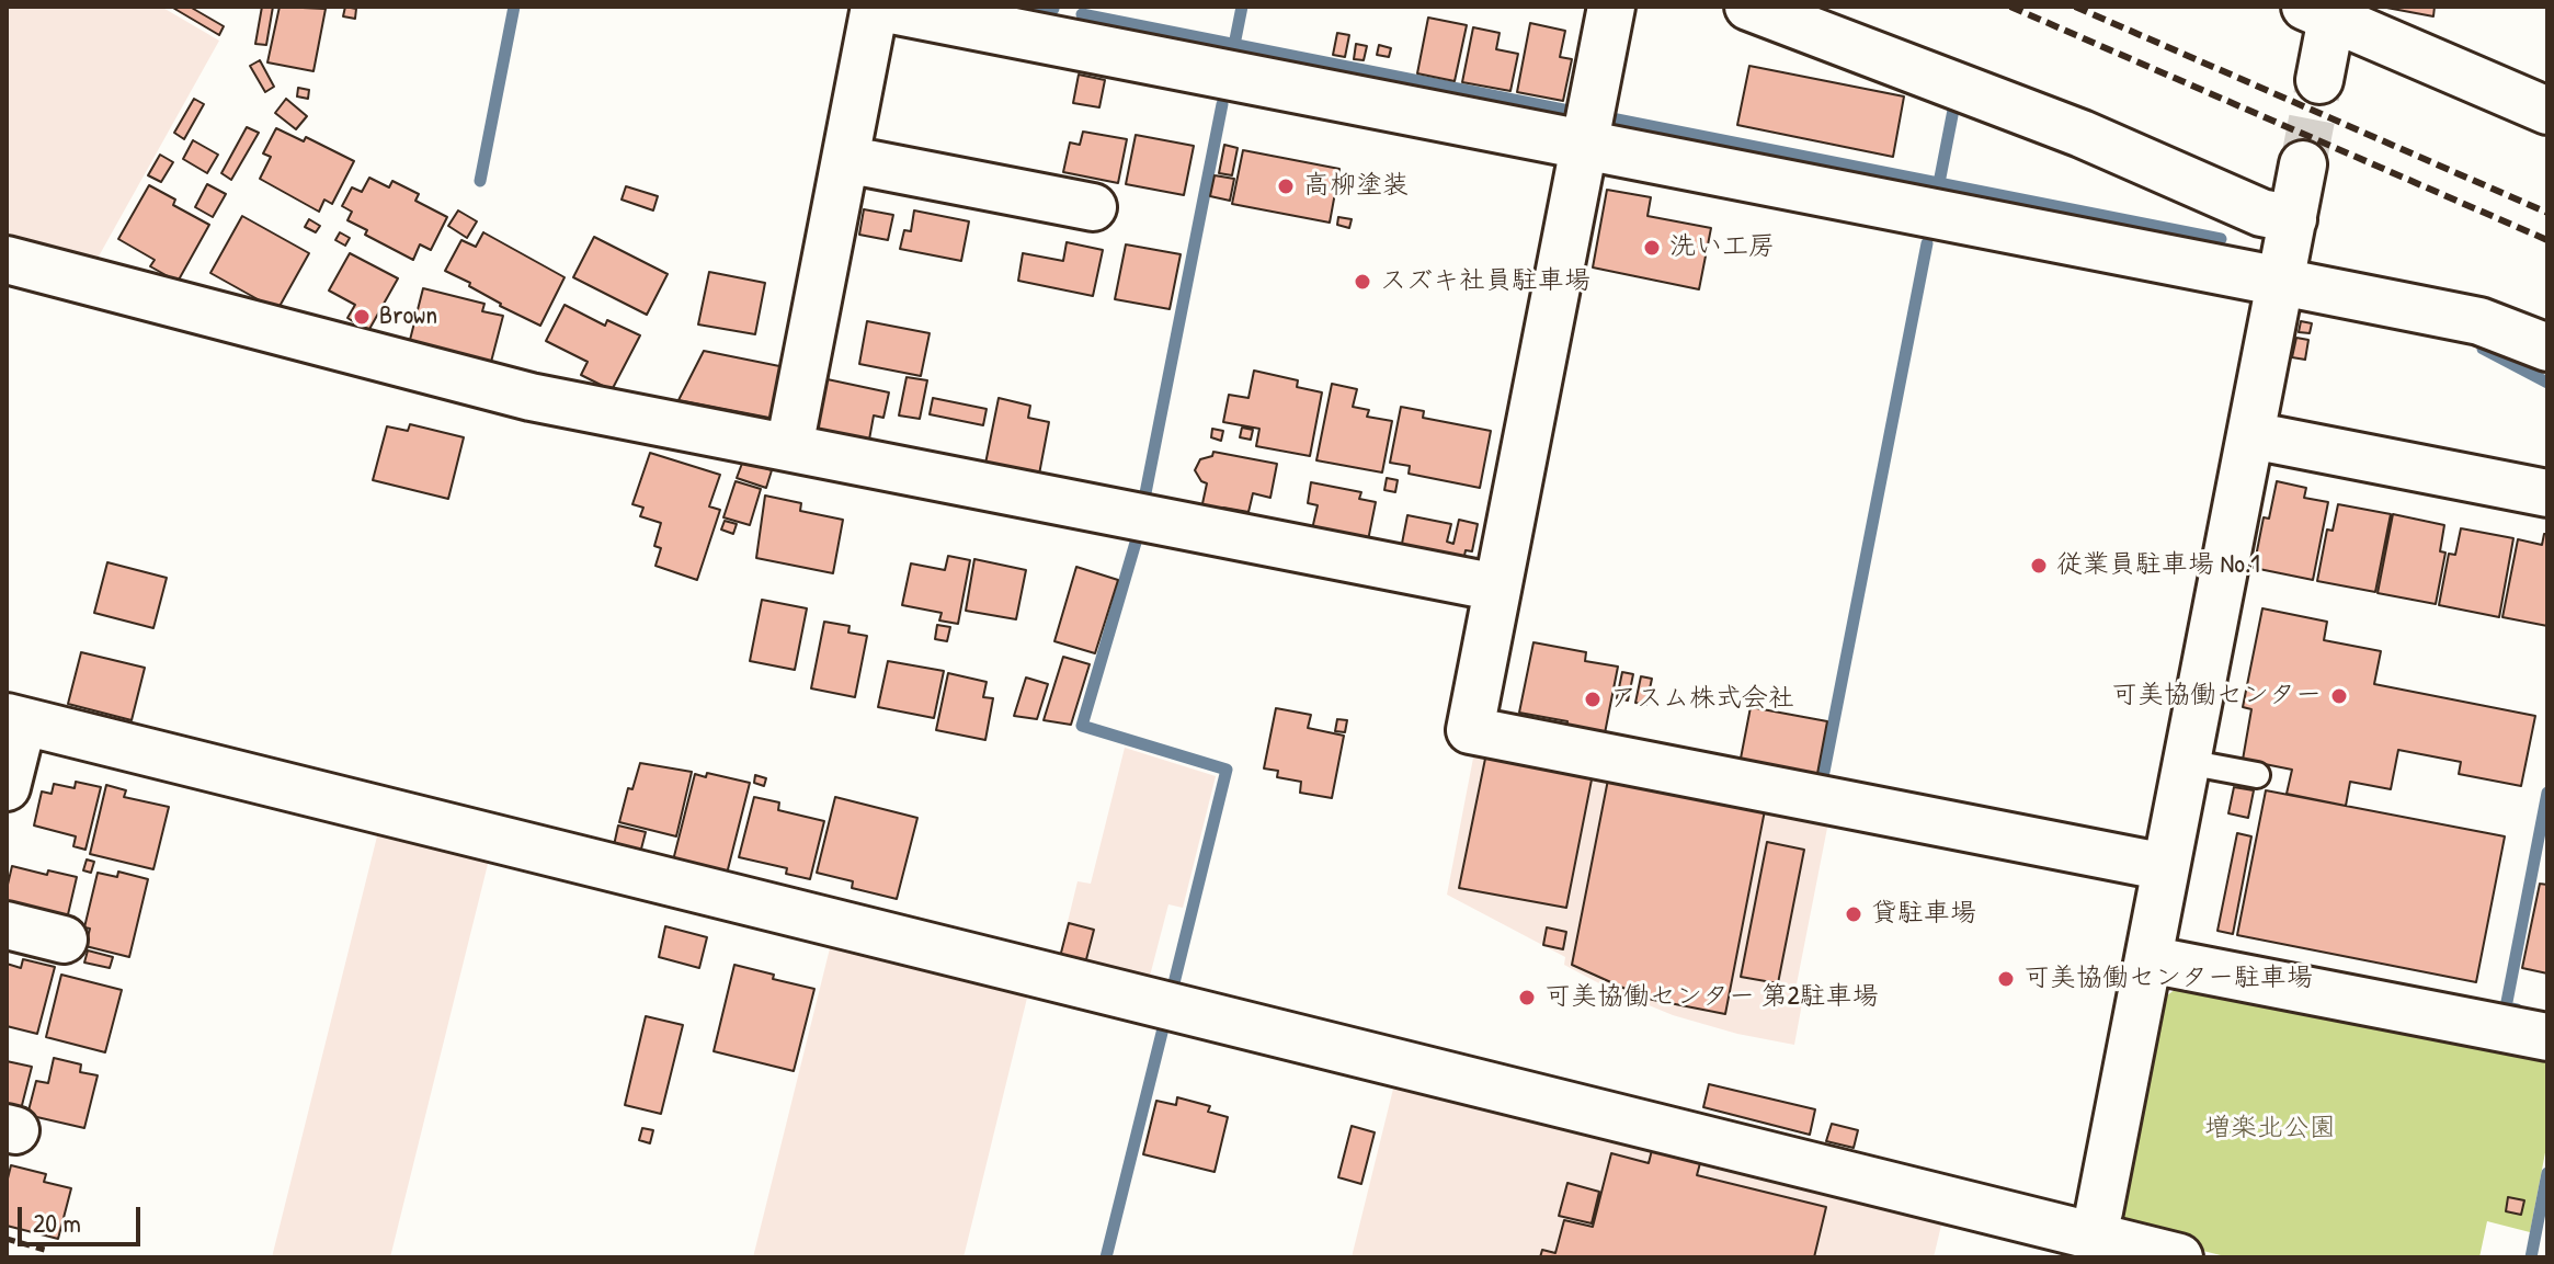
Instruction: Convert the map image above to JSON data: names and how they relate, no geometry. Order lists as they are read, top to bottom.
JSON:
{
  "parks": ["増楽北公園"],
  "places": [
    "高柳塗装",
    "洗い工房",
    "スズキ社員駐車場",
    "Brown",
    "従業員駐車場 No.1",
    "可美協働センター",
    "アスム株式会社",
    "貸駐車場",
    "可美協働センター駐車場",
    "可美協働センター 第2駐車場"
  ],
  "scale_bar": "20 m"
}
